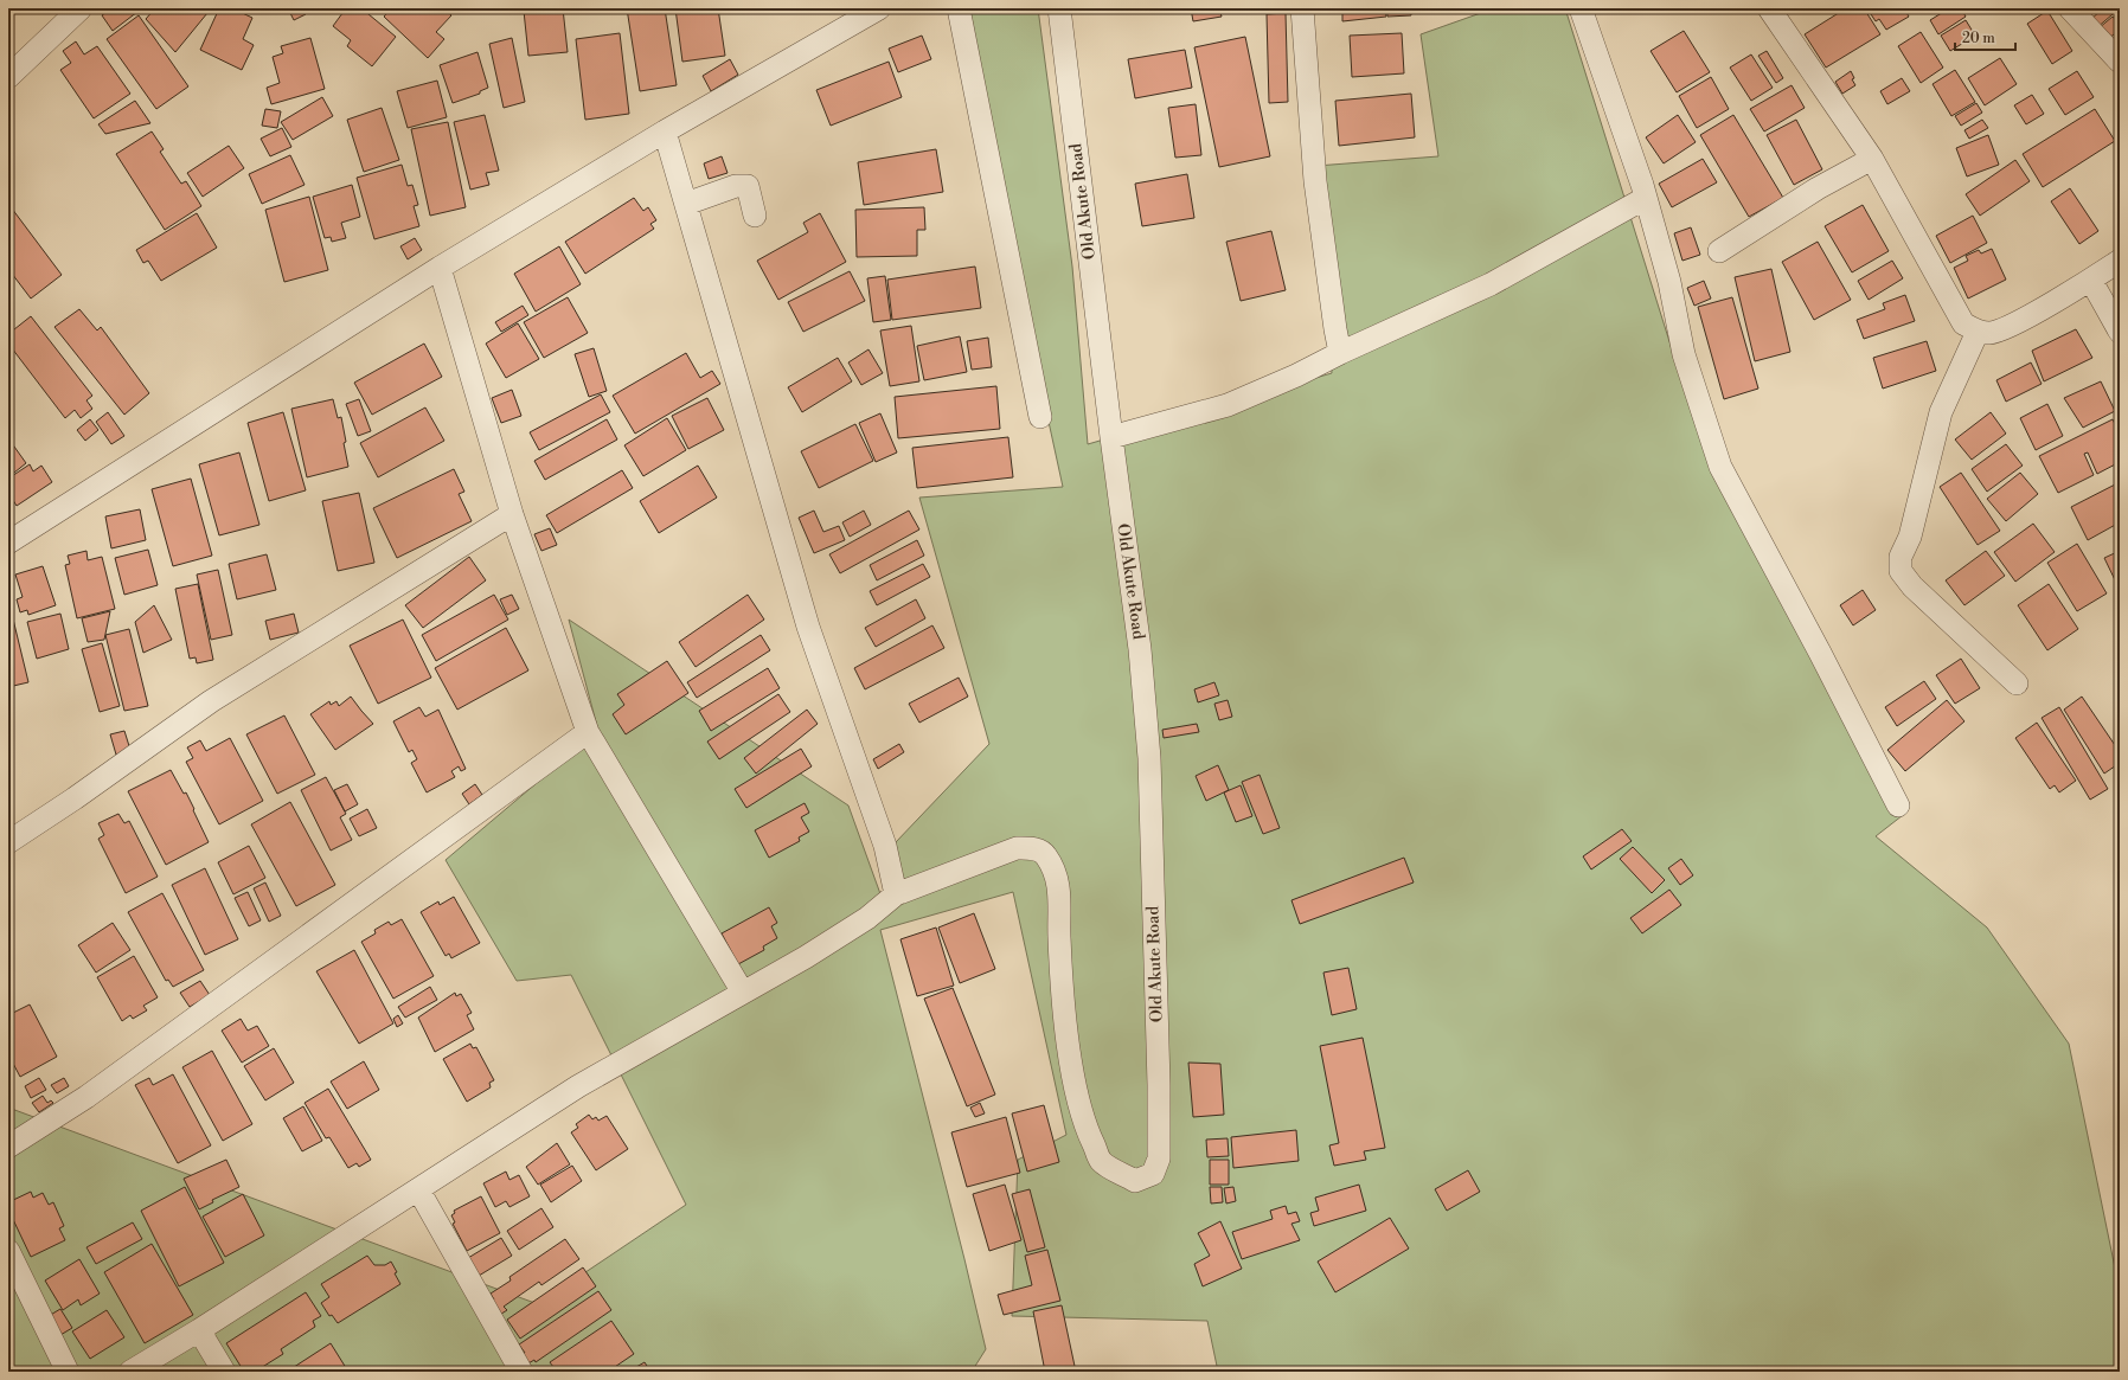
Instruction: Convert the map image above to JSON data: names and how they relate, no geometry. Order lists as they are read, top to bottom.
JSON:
{
  "streets": {
    "street": ["Old Akute Road"]
  },
  "scale_bar": "20 m"
}
